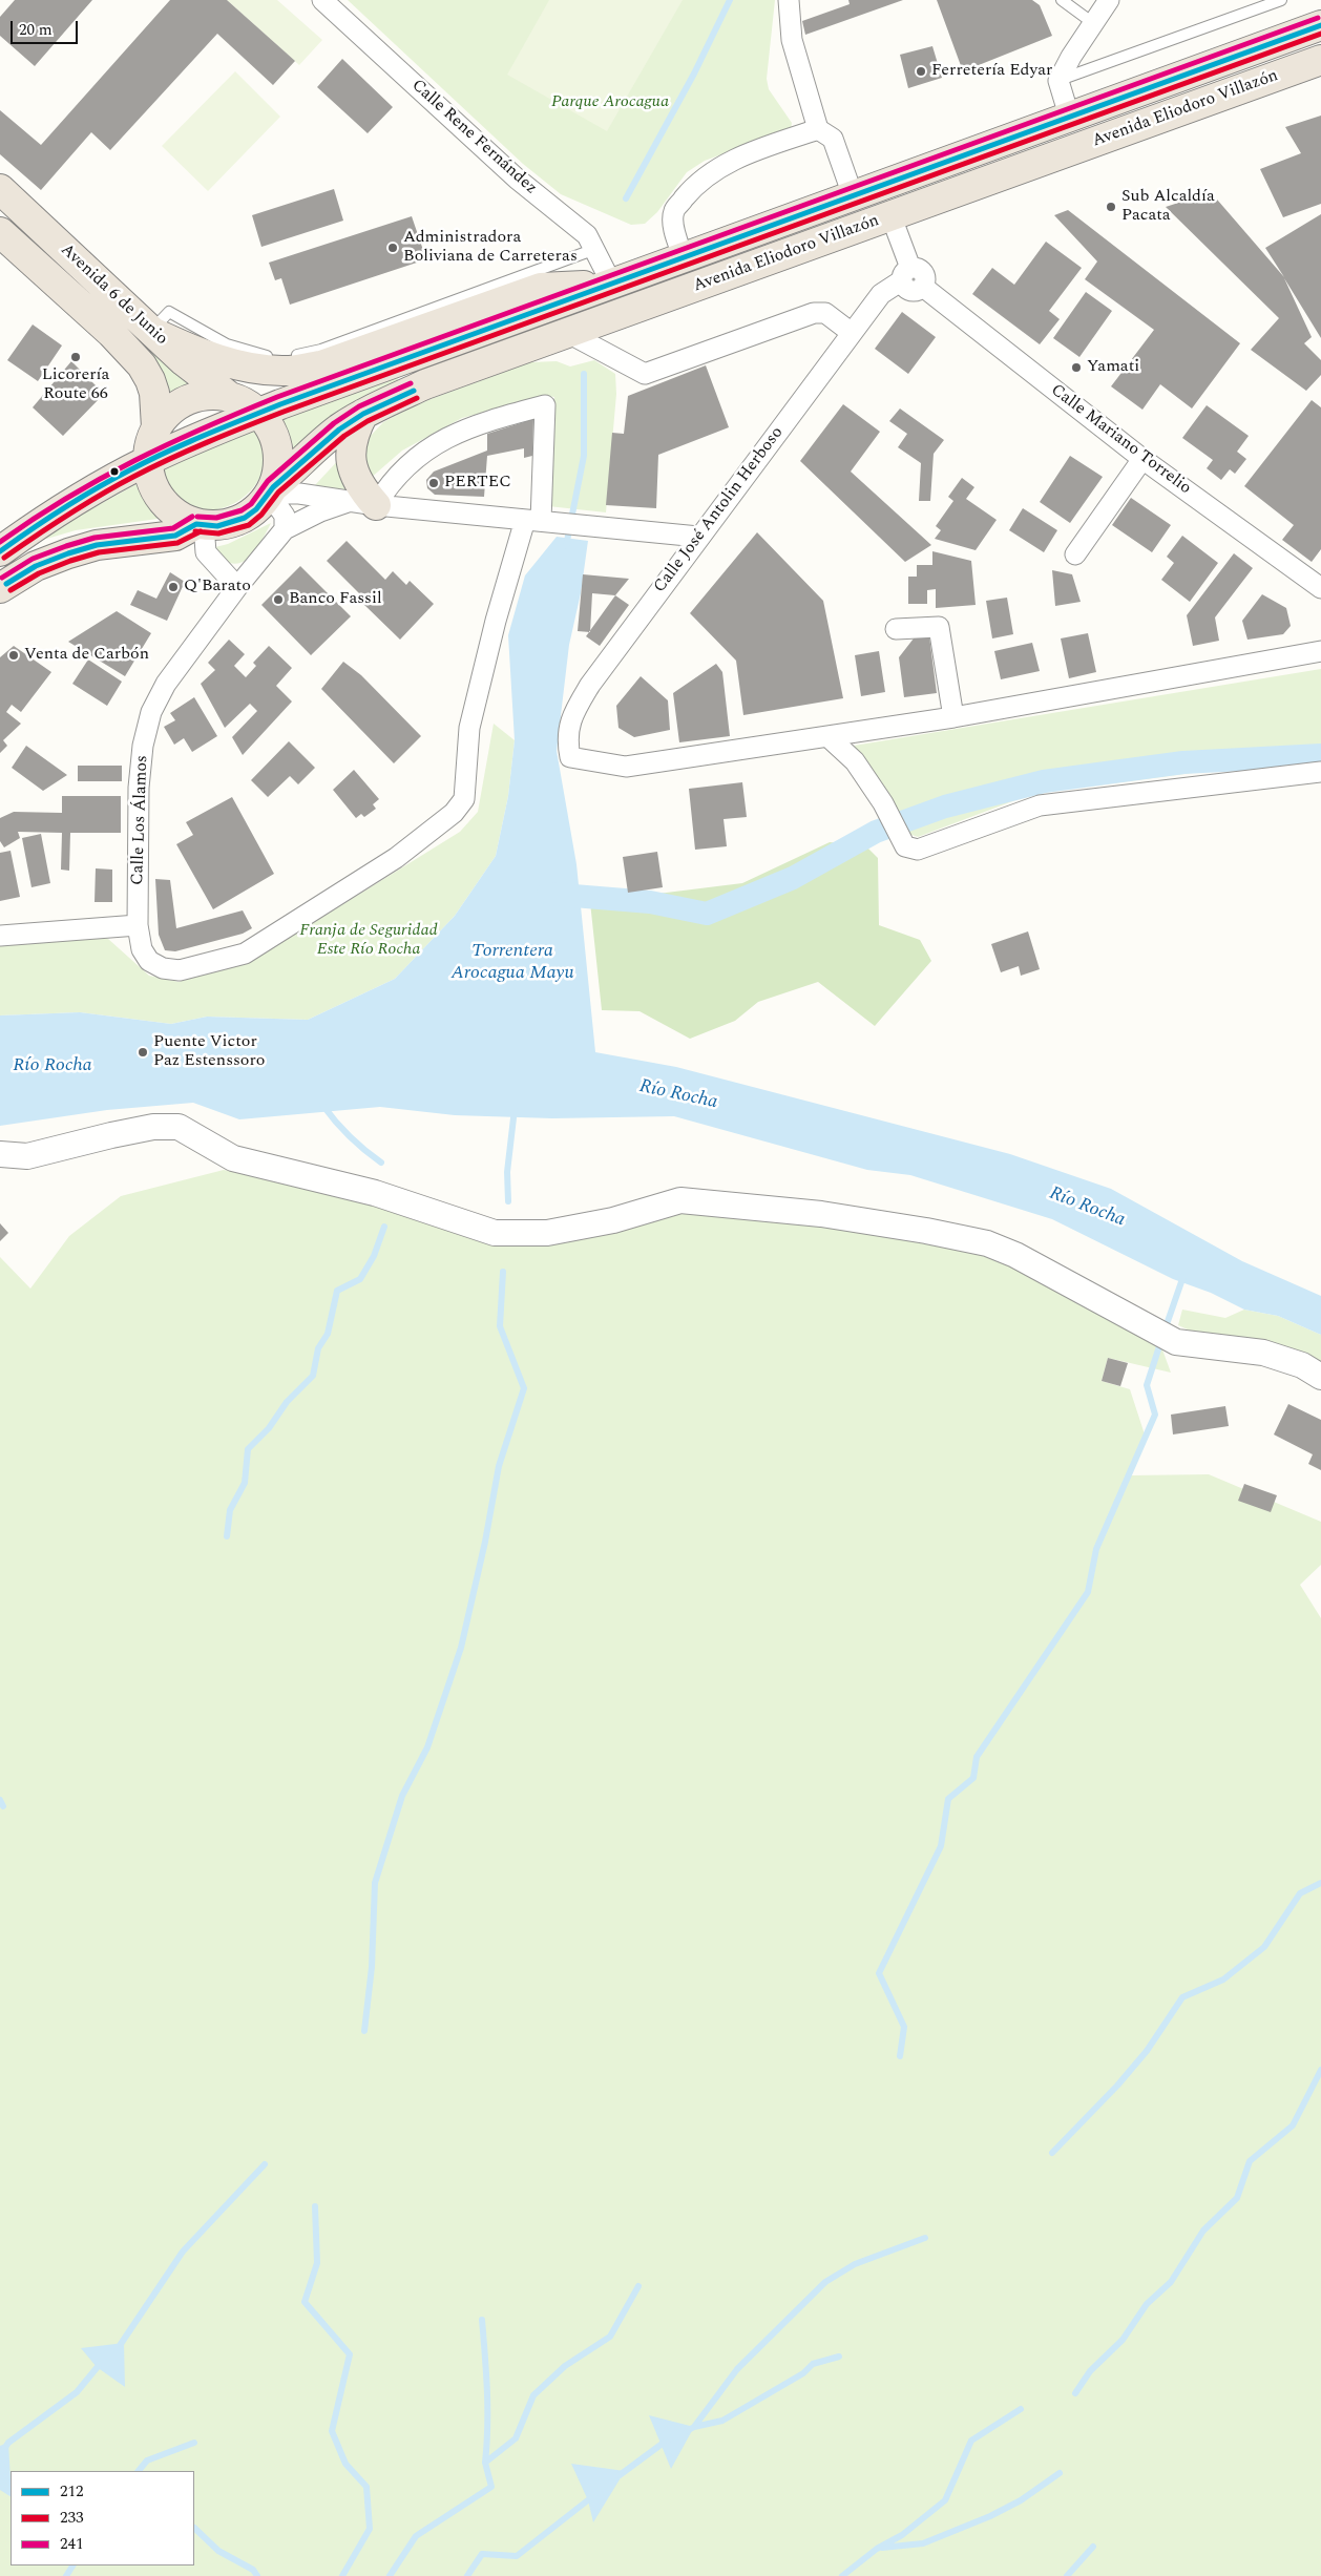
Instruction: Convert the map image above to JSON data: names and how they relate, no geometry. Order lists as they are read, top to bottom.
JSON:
{
  "streets": {
    "highway": ["Avenida Eliodoro Villazón", "Avenida 6 de Junio"],
    "street": [
      "Calle Rene Fernández",
      "Calle Mariano Torrelio",
      "Calle José Antolin Herboso",
      "Calle Los Álamos"
    ]
  },
  "crossings": [
    ["Avenida Eliodoro Villazón", "Calle Rene Fernández"],
    ["Avenida Eliodoro Villazón", "Avenida 6 de Junio"],
    ["Calle Mariano Torrelio", "Calle José Antolin Herboso"]
  ],
  "water": ["Torrentera Arocagua Mayu", "Río Rocha"],
  "parks": ["Parque Arocagua", "Franja de Seguridad Este Río Rocha"],
  "places": [
    "Ferretería Edyar",
    "Sub Alcaldía Pacata",
    "Administradora Boliviana de Carreteras",
    "Licorería Route 66",
    "Yamati",
    "PERTEC",
    "Q'Barato",
    "Banco Fassil",
    "Venta de Carbón",
    "Puente Victor Paz Estenssoro"
  ],
  "lines": ["transit line 241", "transit line 212", "transit line 233"],
  "legend": ["212", "233", "241"],
  "scale_bar": "20 m"
}
